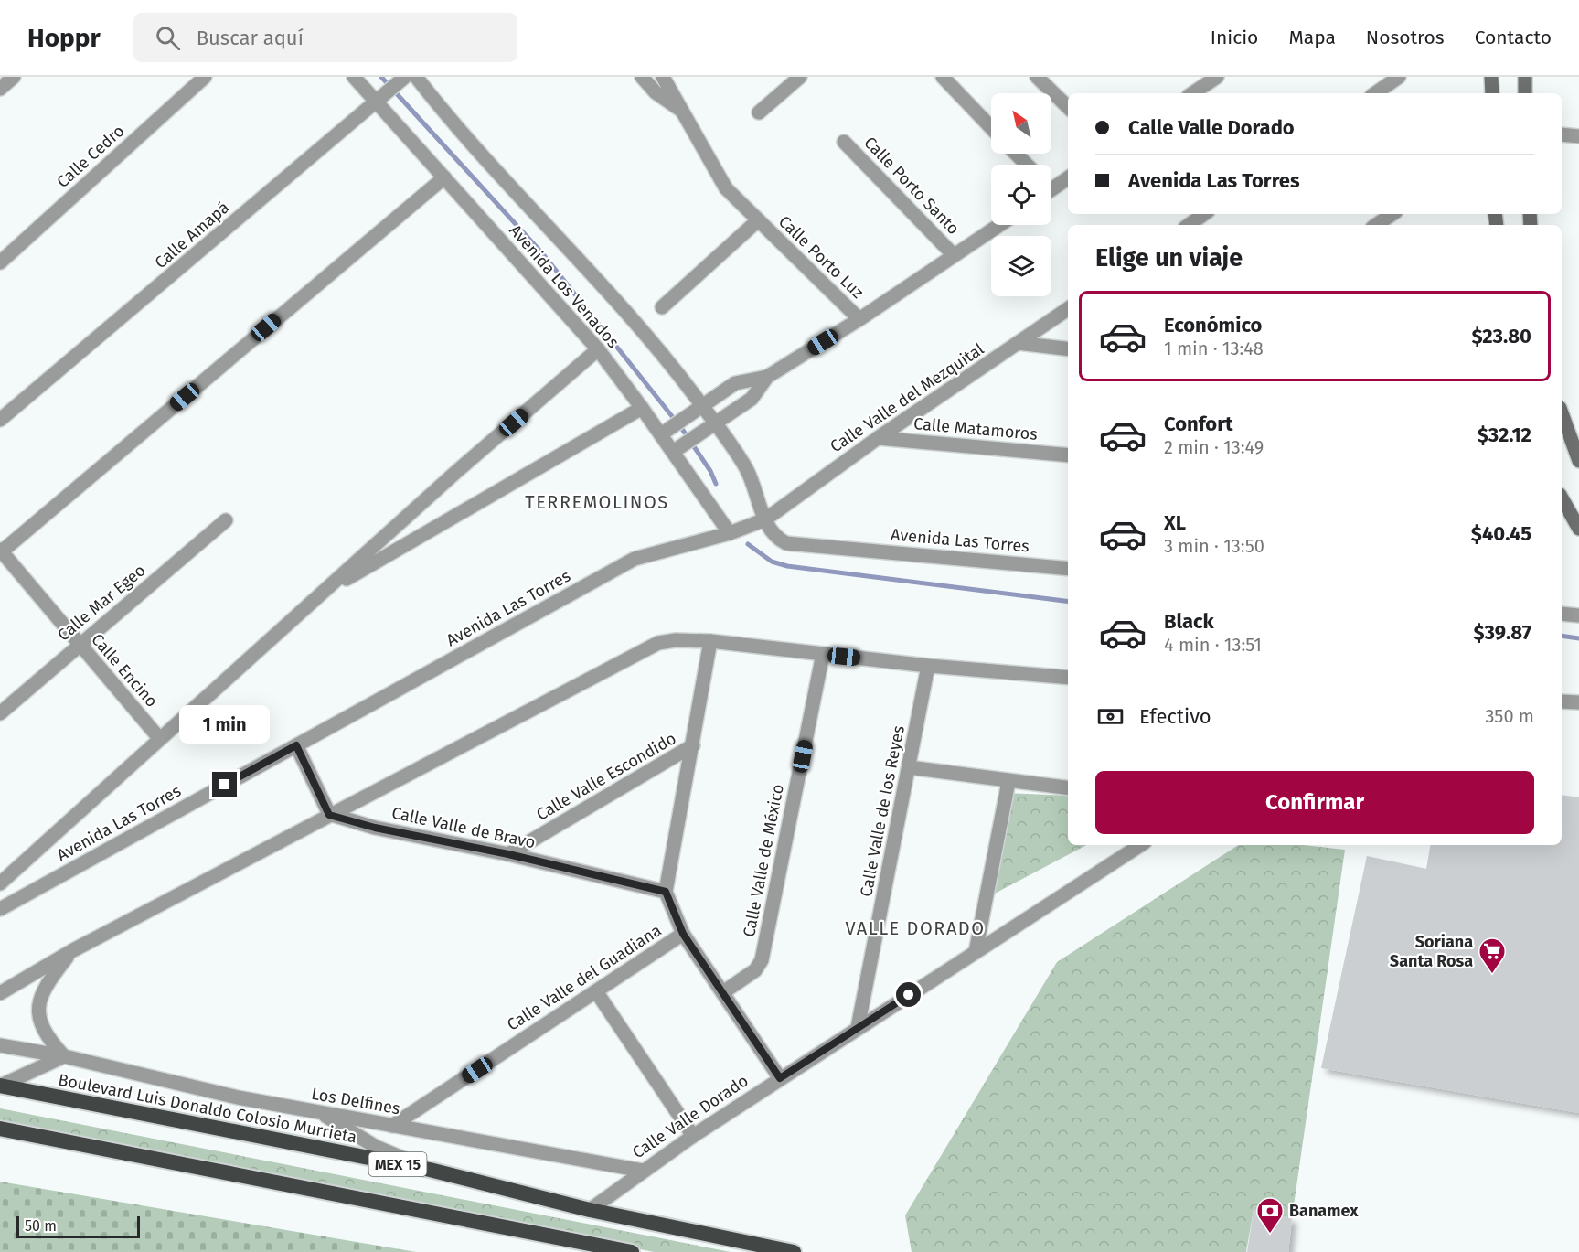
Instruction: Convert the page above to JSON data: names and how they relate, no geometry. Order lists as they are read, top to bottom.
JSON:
{
  "streets": {
    "highway": ["Boulevard Luis Donaldo Colosio Murrieta", "MEX 15"],
    "street": [
      "Calle Cedro",
      "Calle Porto Santo",
      "Calle Amapá",
      "Calle Porto Luz",
      "Avenida Los Venados",
      "Calle Valle del Mezquital",
      "Calle Matamoros",
      "Avenida Las Torres",
      "Calle Mar Egeo",
      "Calle Encino",
      "Calle Valle Escondido",
      "Calle Valle de los Reyes",
      "Calle Valle de Bravo",
      "Calle Valle de México",
      "Calle Valle del Guadiana",
      "Los Delfines",
      "Calle Valle Dorado"
    ]
  },
  "crossings": [
    ["Calle Amapá", "Avenida Los Venados"],
    ["Avenida Los Venados", "Calle Valle del Mezquital"],
    ["Avenida Los Venados", "Avenida Las Torres"],
    ["Calle Valle del Mezquital", "Calle Matamoros"],
    ["Calle Valle del Mezquital", "Avenida Las Torres"],
    ["Calle Mar Egeo", "Calle Encino"],
    ["Calle Valle Escondido", "Calle Valle de Bravo"],
    ["Calle Valle de los Reyes", "Calle Valle Dorado"],
    ["Calle Valle de Bravo", "Calle Valle del Guadiana"],
    ["Calle Valle del Guadiana", "Los Delfines"],
    ["Los Delfines", "Calle Valle Dorado"],
    ["Boulevard Luis Donaldo Colosio Murrieta", "Calle Valle Dorado"]
  ],
  "districts": ["TERREMOLINOS", "VALLE DORADO"],
  "places": {
    "supermarket": ["Soriana Santa Rosa"],
    "bank": ["Banamex"]
  },
  "scale_bar": "50 m",
  "north": "top left",
  "page": {
    "header": "Hoppr",
    "search": "Buscar aquí",
    "nav": [
      "Inicio",
      "Mapa",
      "Nosotros",
      "Contacto"
    ],
    "banner": ["Calle Valle Dorado", "Avenida Las Torres"],
    "heading": "Elige un viaje",
    "list": [
      {
        "name": "Económico",
        "note": "1 min · 13:48",
        "value": "$23.80"
      },
      {
        "name": "Confort",
        "note": "2 min · 13:49",
        "value": "$32.12"
      },
      {
        "name": "XL",
        "note": "3 min · 13:50",
        "value": "$40.45"
      },
      {
        "name": "Black",
        "note": "4 min · 13:51",
        "value": "$39.87"
      }
    ],
    "pay": ["Efectivo", "350 m"],
    "bubble": "1 min",
    "buttons": "Confirmar",
    "scale": "50 m"
  }
}
